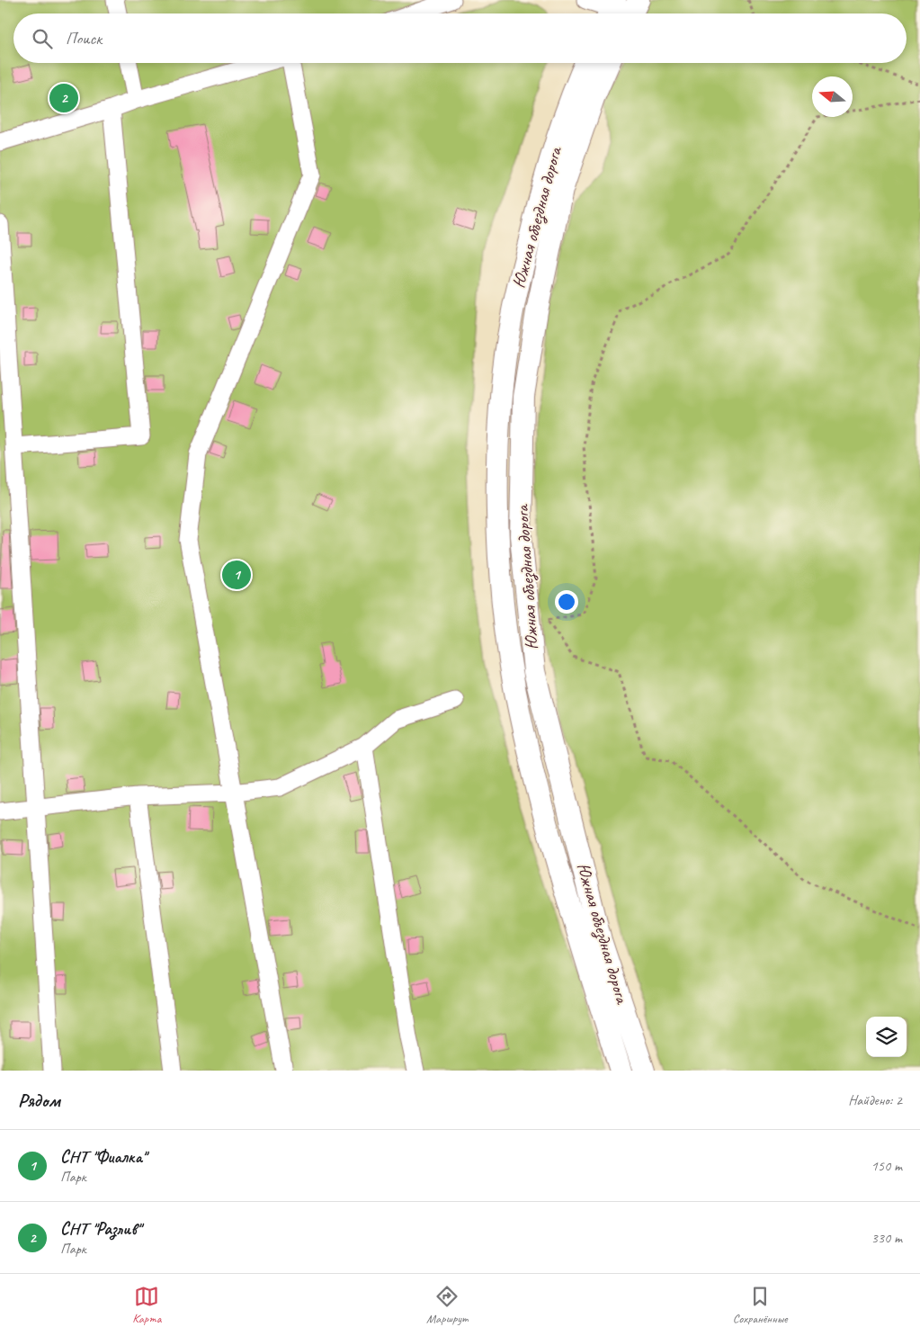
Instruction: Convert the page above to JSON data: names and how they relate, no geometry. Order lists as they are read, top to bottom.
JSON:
{
  "streets": {
    "main road": ["Южная объездная дорога"]
  },
  "north": "left",
  "page": {
    "search": "Поиск",
    "pins": ["2", "1"],
    "heading": ["Рядом", "Найдено: 2"],
    "list": [
      {
        "mark": "1",
        "name": "СНТ \"Фиалка\"",
        "note": "Парк",
        "value": "150 m"
      },
      {
        "mark": "2",
        "name": "СНТ \"Разлив\"",
        "note": "Парк",
        "value": "330 m"
      }
    ],
    "nav": ["Карта", "Маршрут", "Сохранённые"]
  }
}
